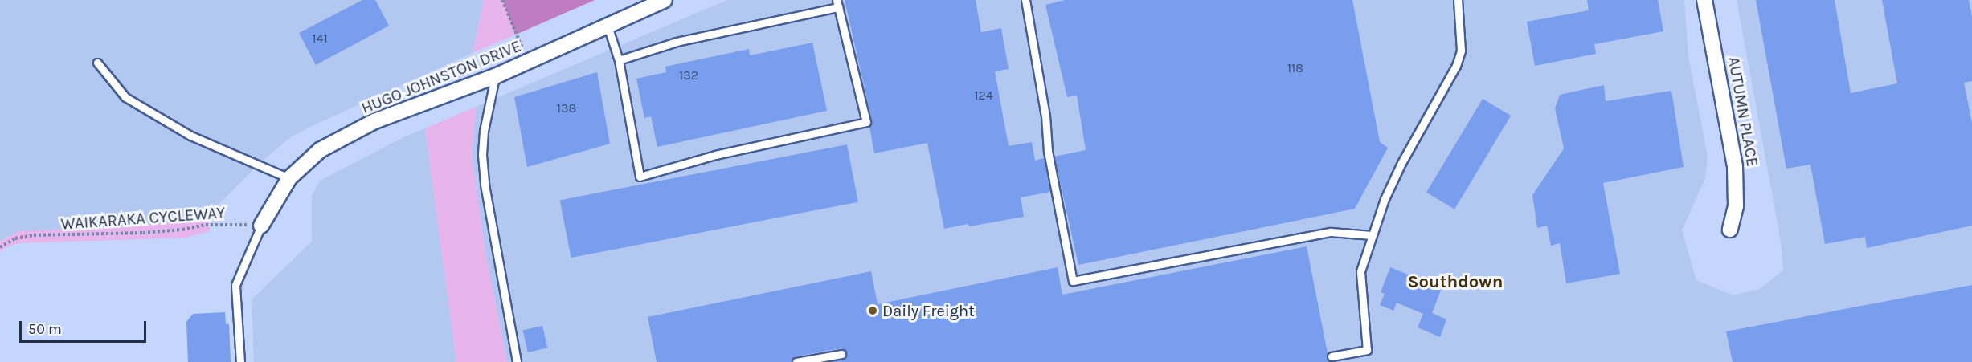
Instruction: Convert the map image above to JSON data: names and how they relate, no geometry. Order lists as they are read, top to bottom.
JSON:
{
  "streets": {
    "street": ["HUGO JOHNSTON DRIVE", "AUTUMN PLACE"],
    "path": ["WAIKARAKA CYCLEWAY"]
  },
  "crossings": [
    ["HUGO JOHNSTON DRIVE", "WAIKARAKA CYCLEWAY"]
  ],
  "districts": ["Southdown"],
  "places": ["Daily Freight"],
  "house_numbers": [
    "141",
    "118",
    "132",
    "124",
    "138"
  ],
  "scale_bar": "50 m"
}
